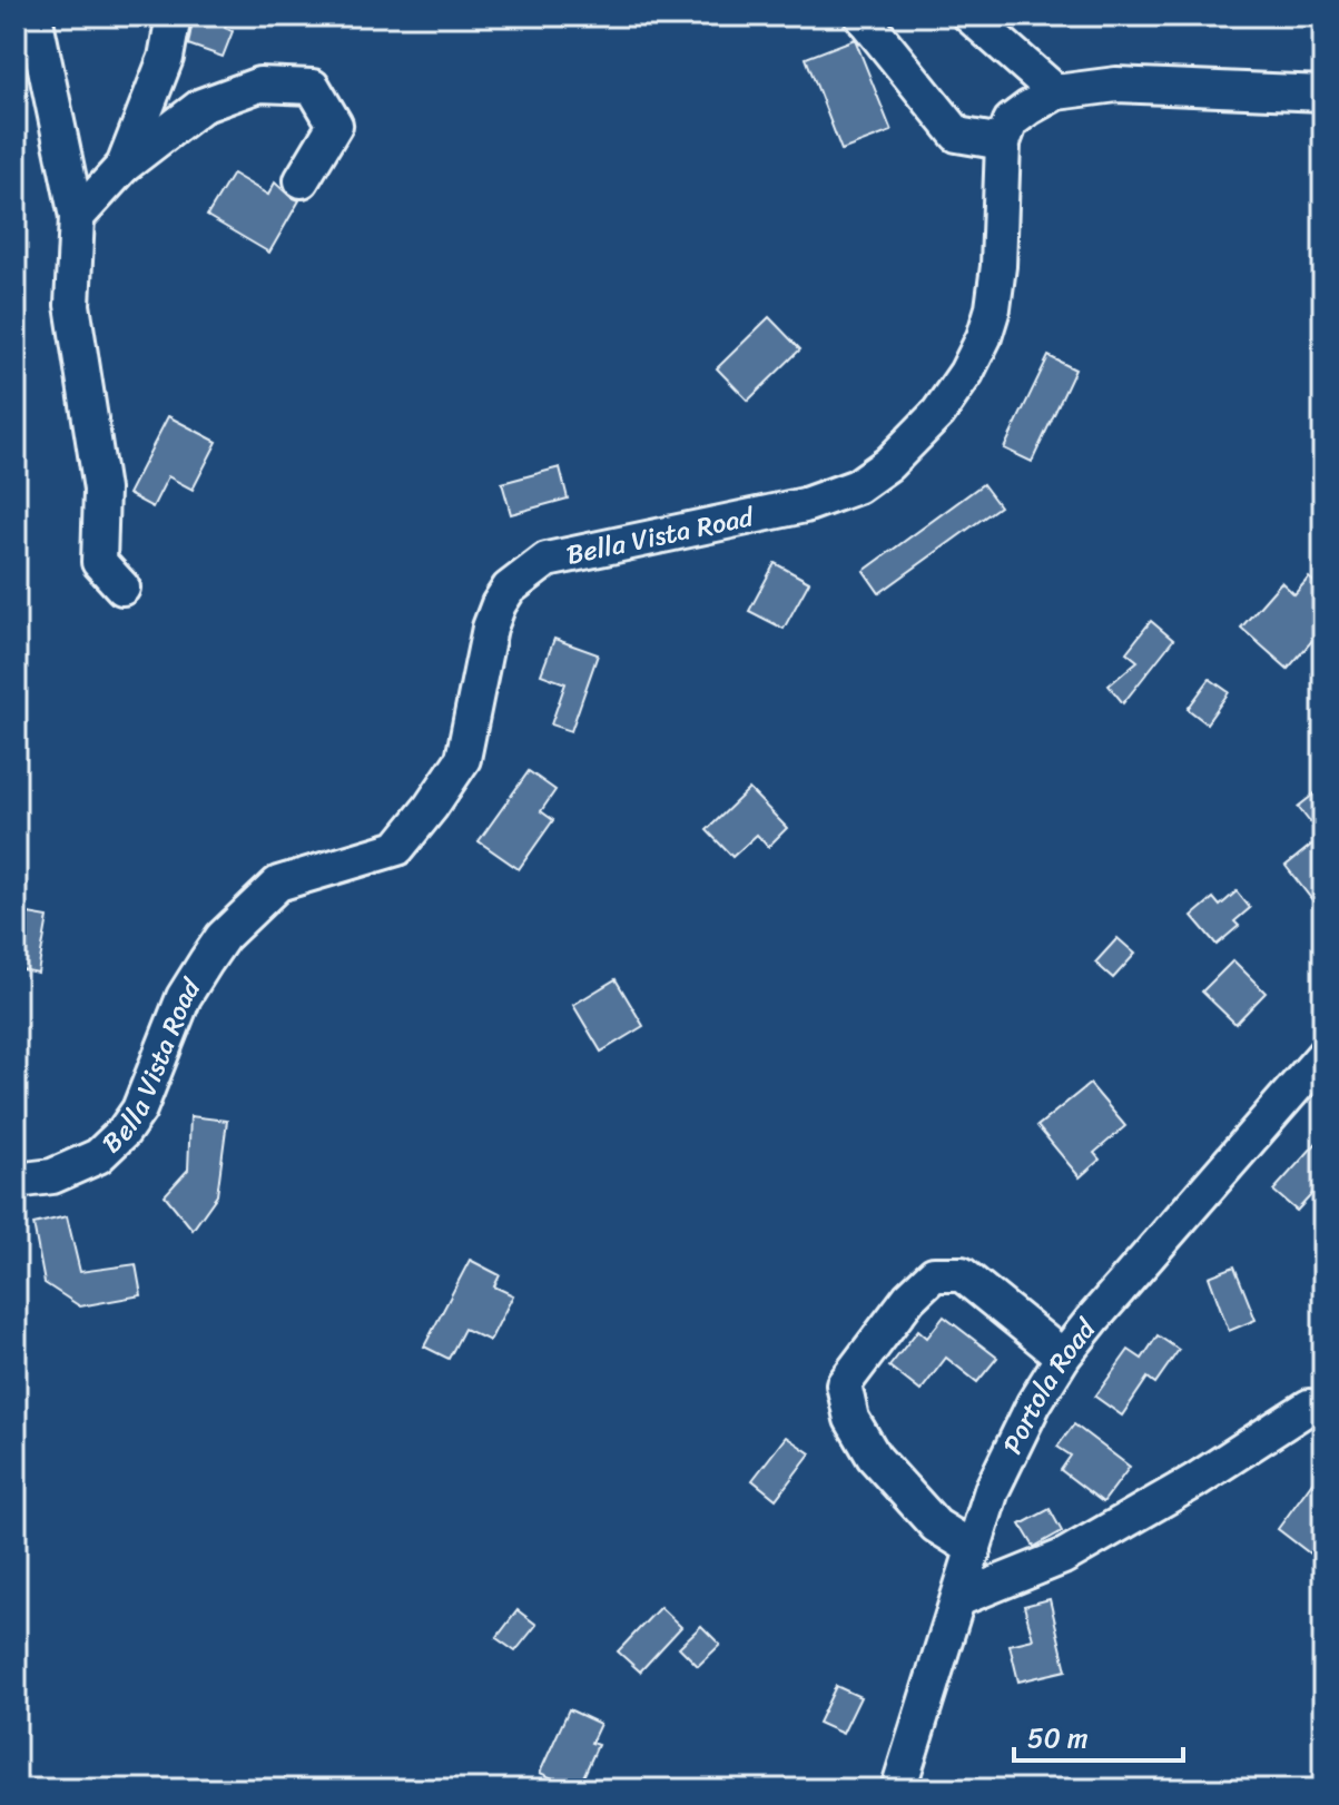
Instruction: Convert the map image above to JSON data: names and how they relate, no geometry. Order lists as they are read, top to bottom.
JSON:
{
  "streets": {
    "street": ["Bella Vista Road", "Portola Road"]
  },
  "scale_bar": "50 m"
}
